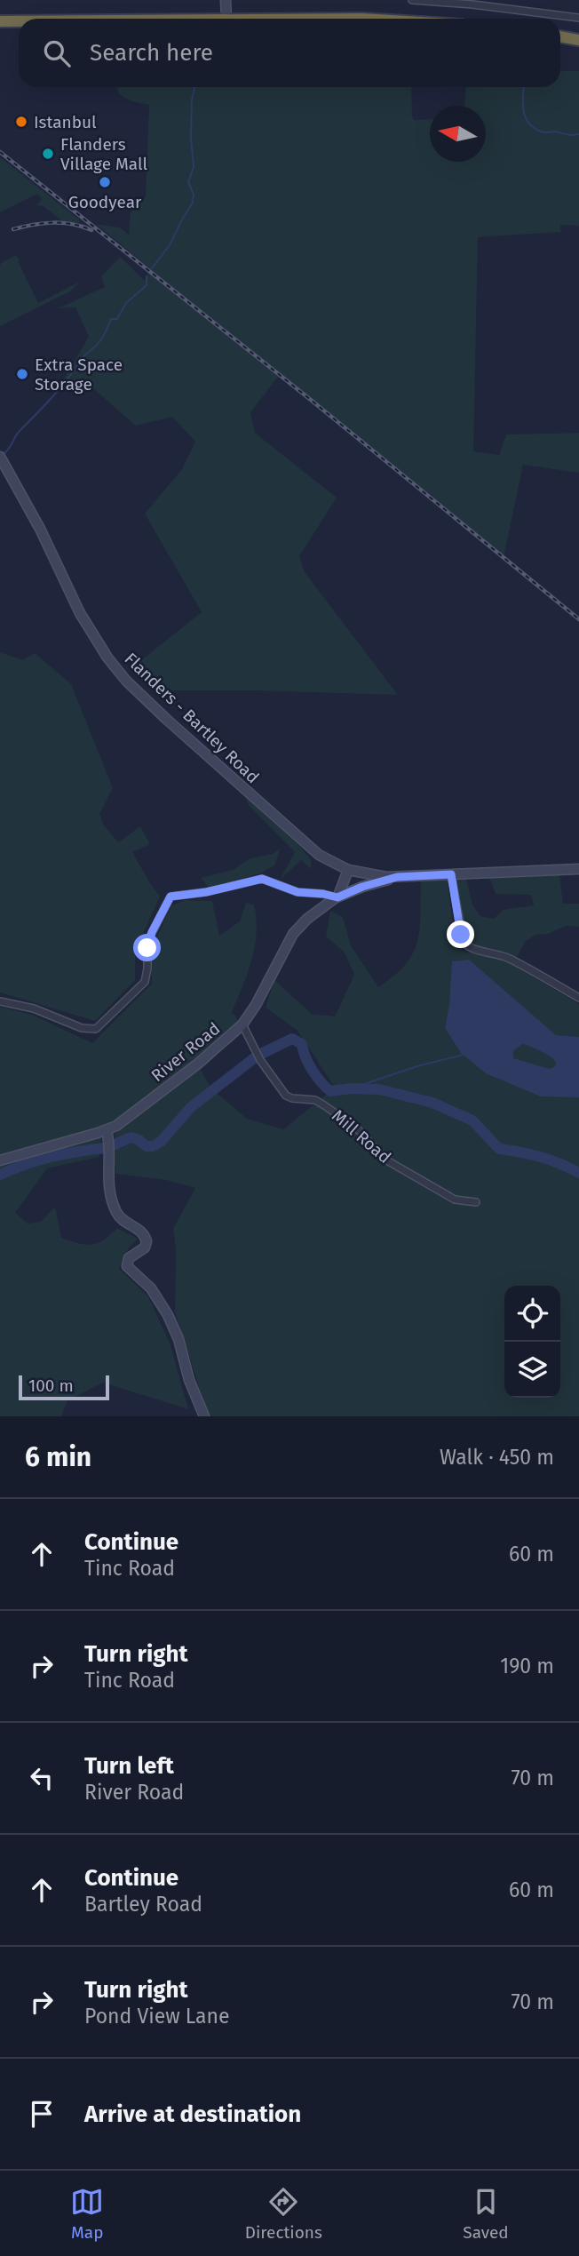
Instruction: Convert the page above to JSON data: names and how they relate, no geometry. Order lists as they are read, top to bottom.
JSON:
{
  "streets": {
    "street": ["Flanders - Bartley Road", "River Road", "Mill Road"]
  },
  "crossings": [
    ["Flanders - Bartley Road", "River Road"],
    ["River Road", "Mill Road"]
  ],
  "places": [
    "Istanbul",
    "Flanders Village Mall",
    "Goodyear",
    "Extra Space Storage"
  ],
  "scale_bar": "100 m",
  "north": "left",
  "page": {
    "search": "Search here",
    "scale": "100 m",
    "heading": ["6 min", "Walk · 450 m"],
    "list": [
      ["Continue", "Tinc Road", "60 m"],
      ["Turn right", "Tinc Road", "190 m"],
      ["Turn left", "River Road", "70 m"],
      ["Continue", "Bartley Road", "60 m"],
      ["Turn right", "Pond View Lane", "70 m"],
      "Arrive at destination"
    ],
    "nav": ["Map", "Directions", "Saved"]
  }
}
